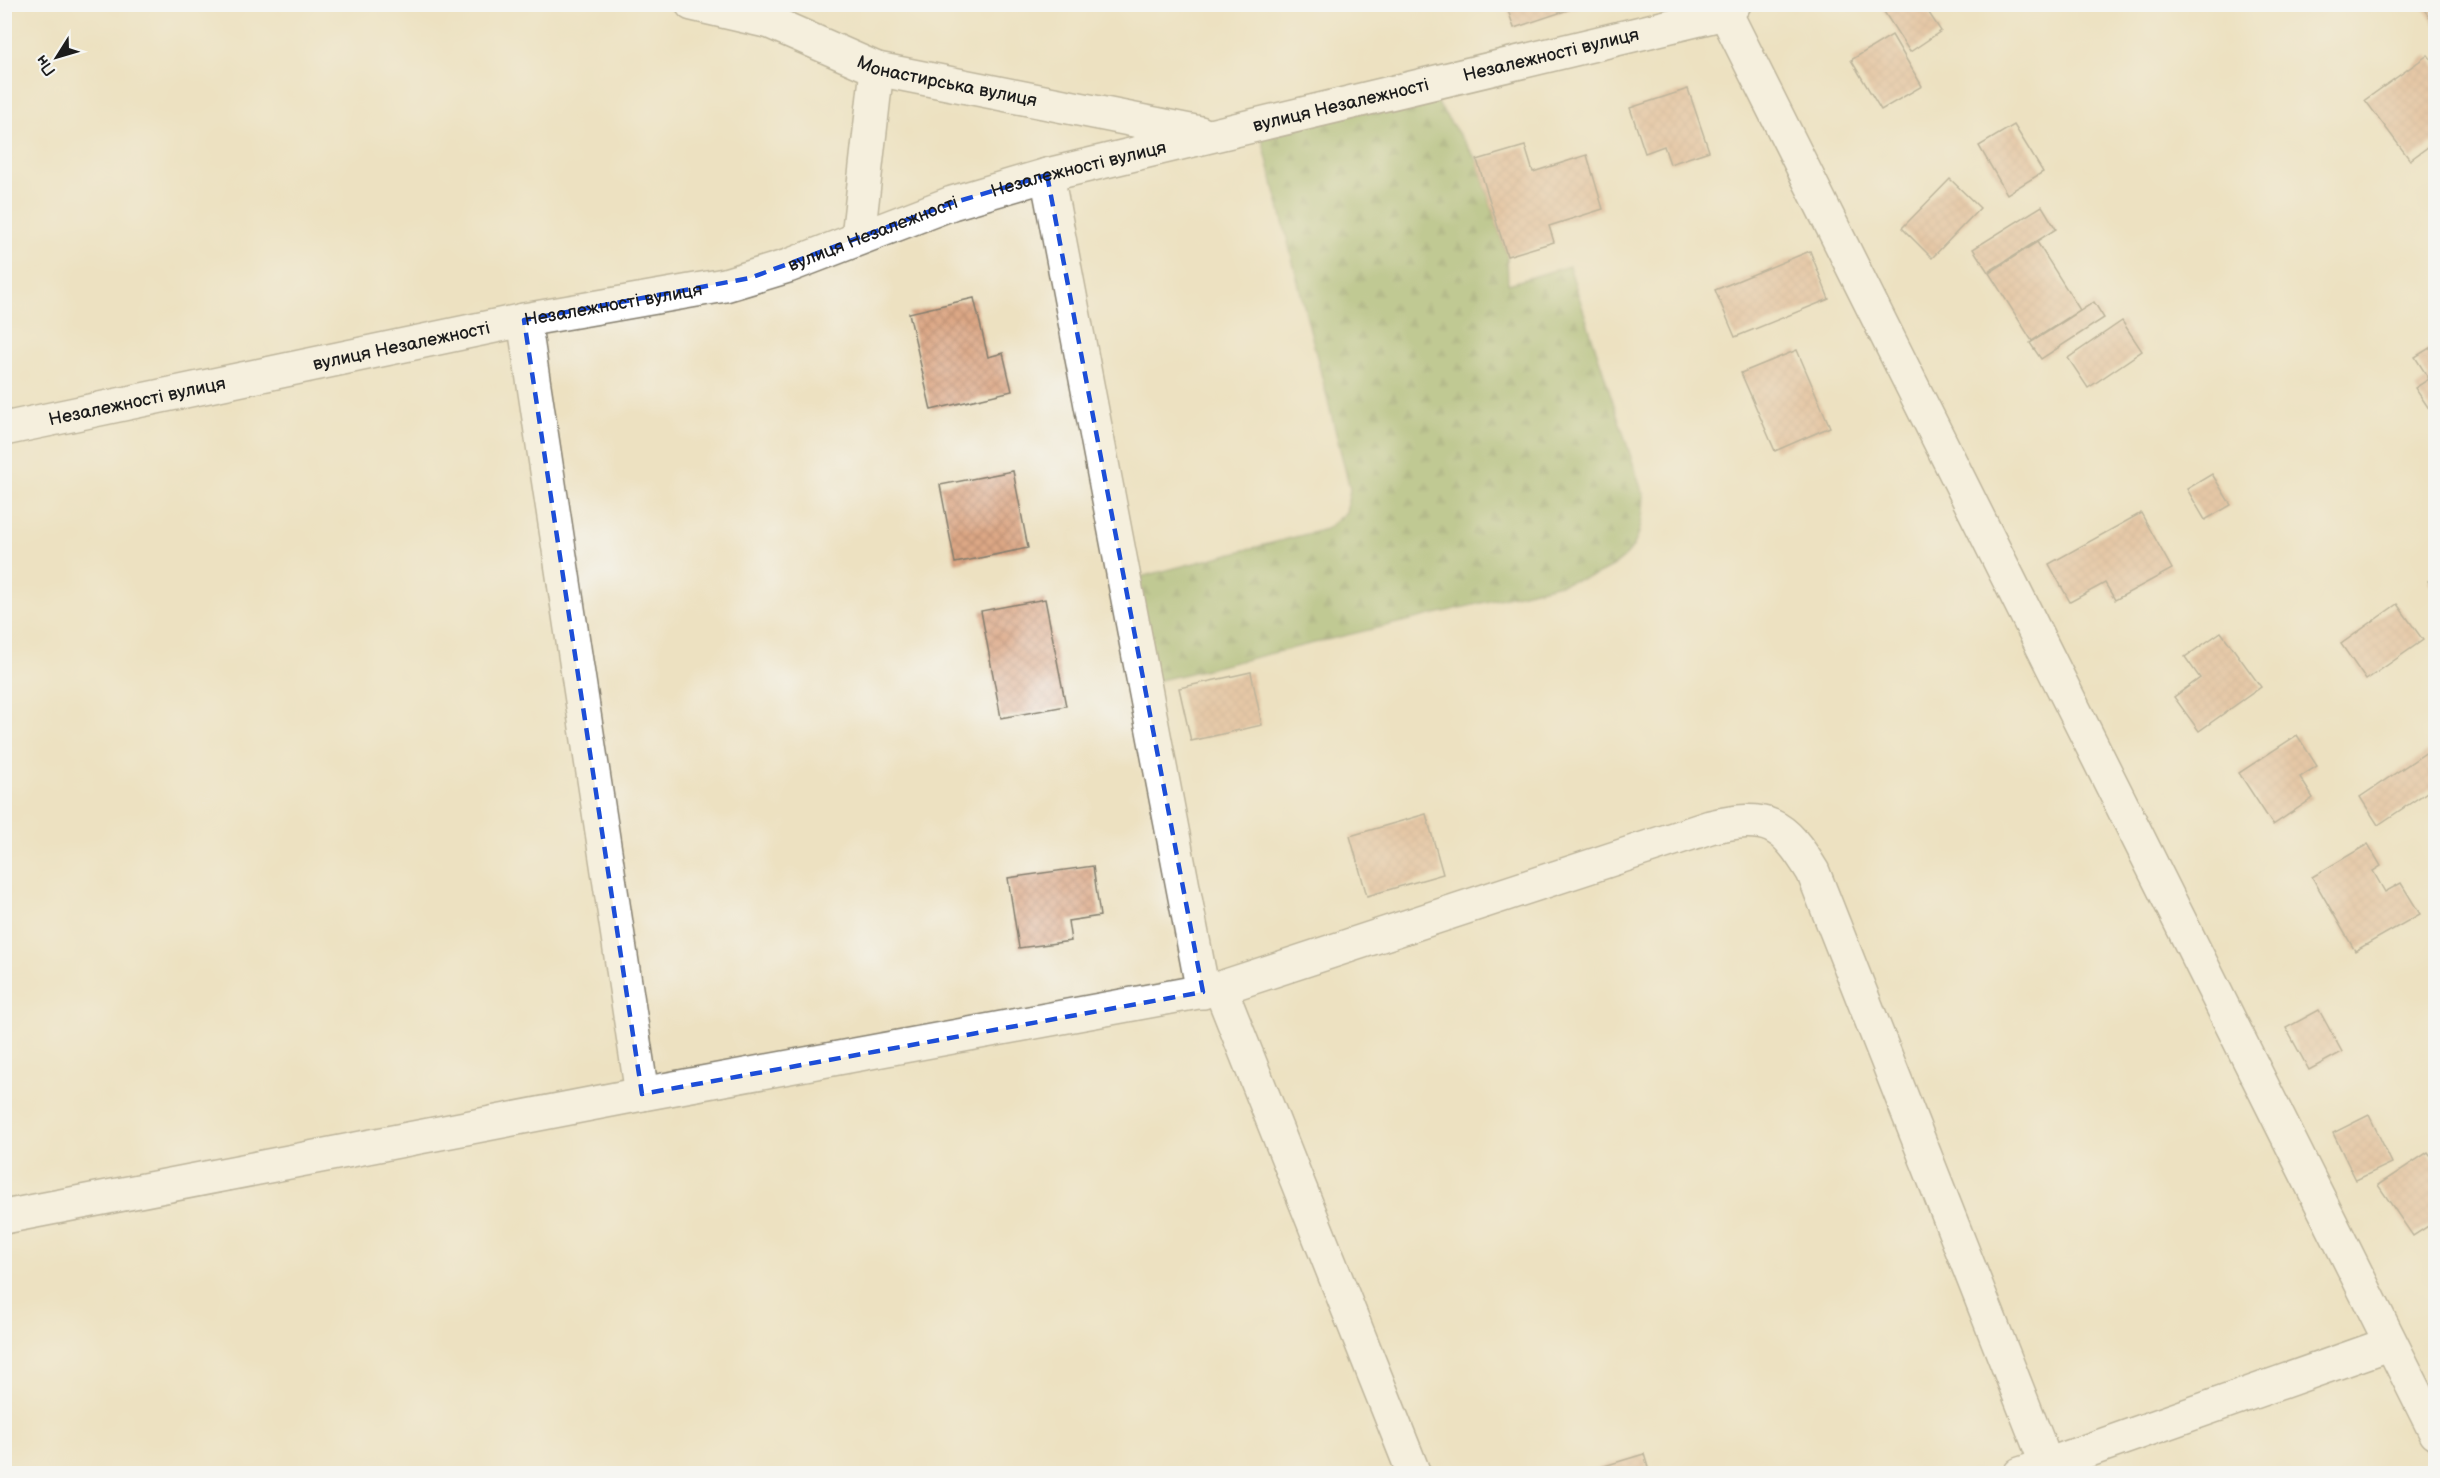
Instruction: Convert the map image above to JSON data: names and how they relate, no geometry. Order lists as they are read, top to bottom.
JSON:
{
  "streets": {
    "street": ["Незалежності вулиця", "Монастирська вулиця"]
  },
  "crossings": [
    ["Незалежності вулиця", "Монастирська вулиця"]
  ],
  "north": "bottom left"
}
